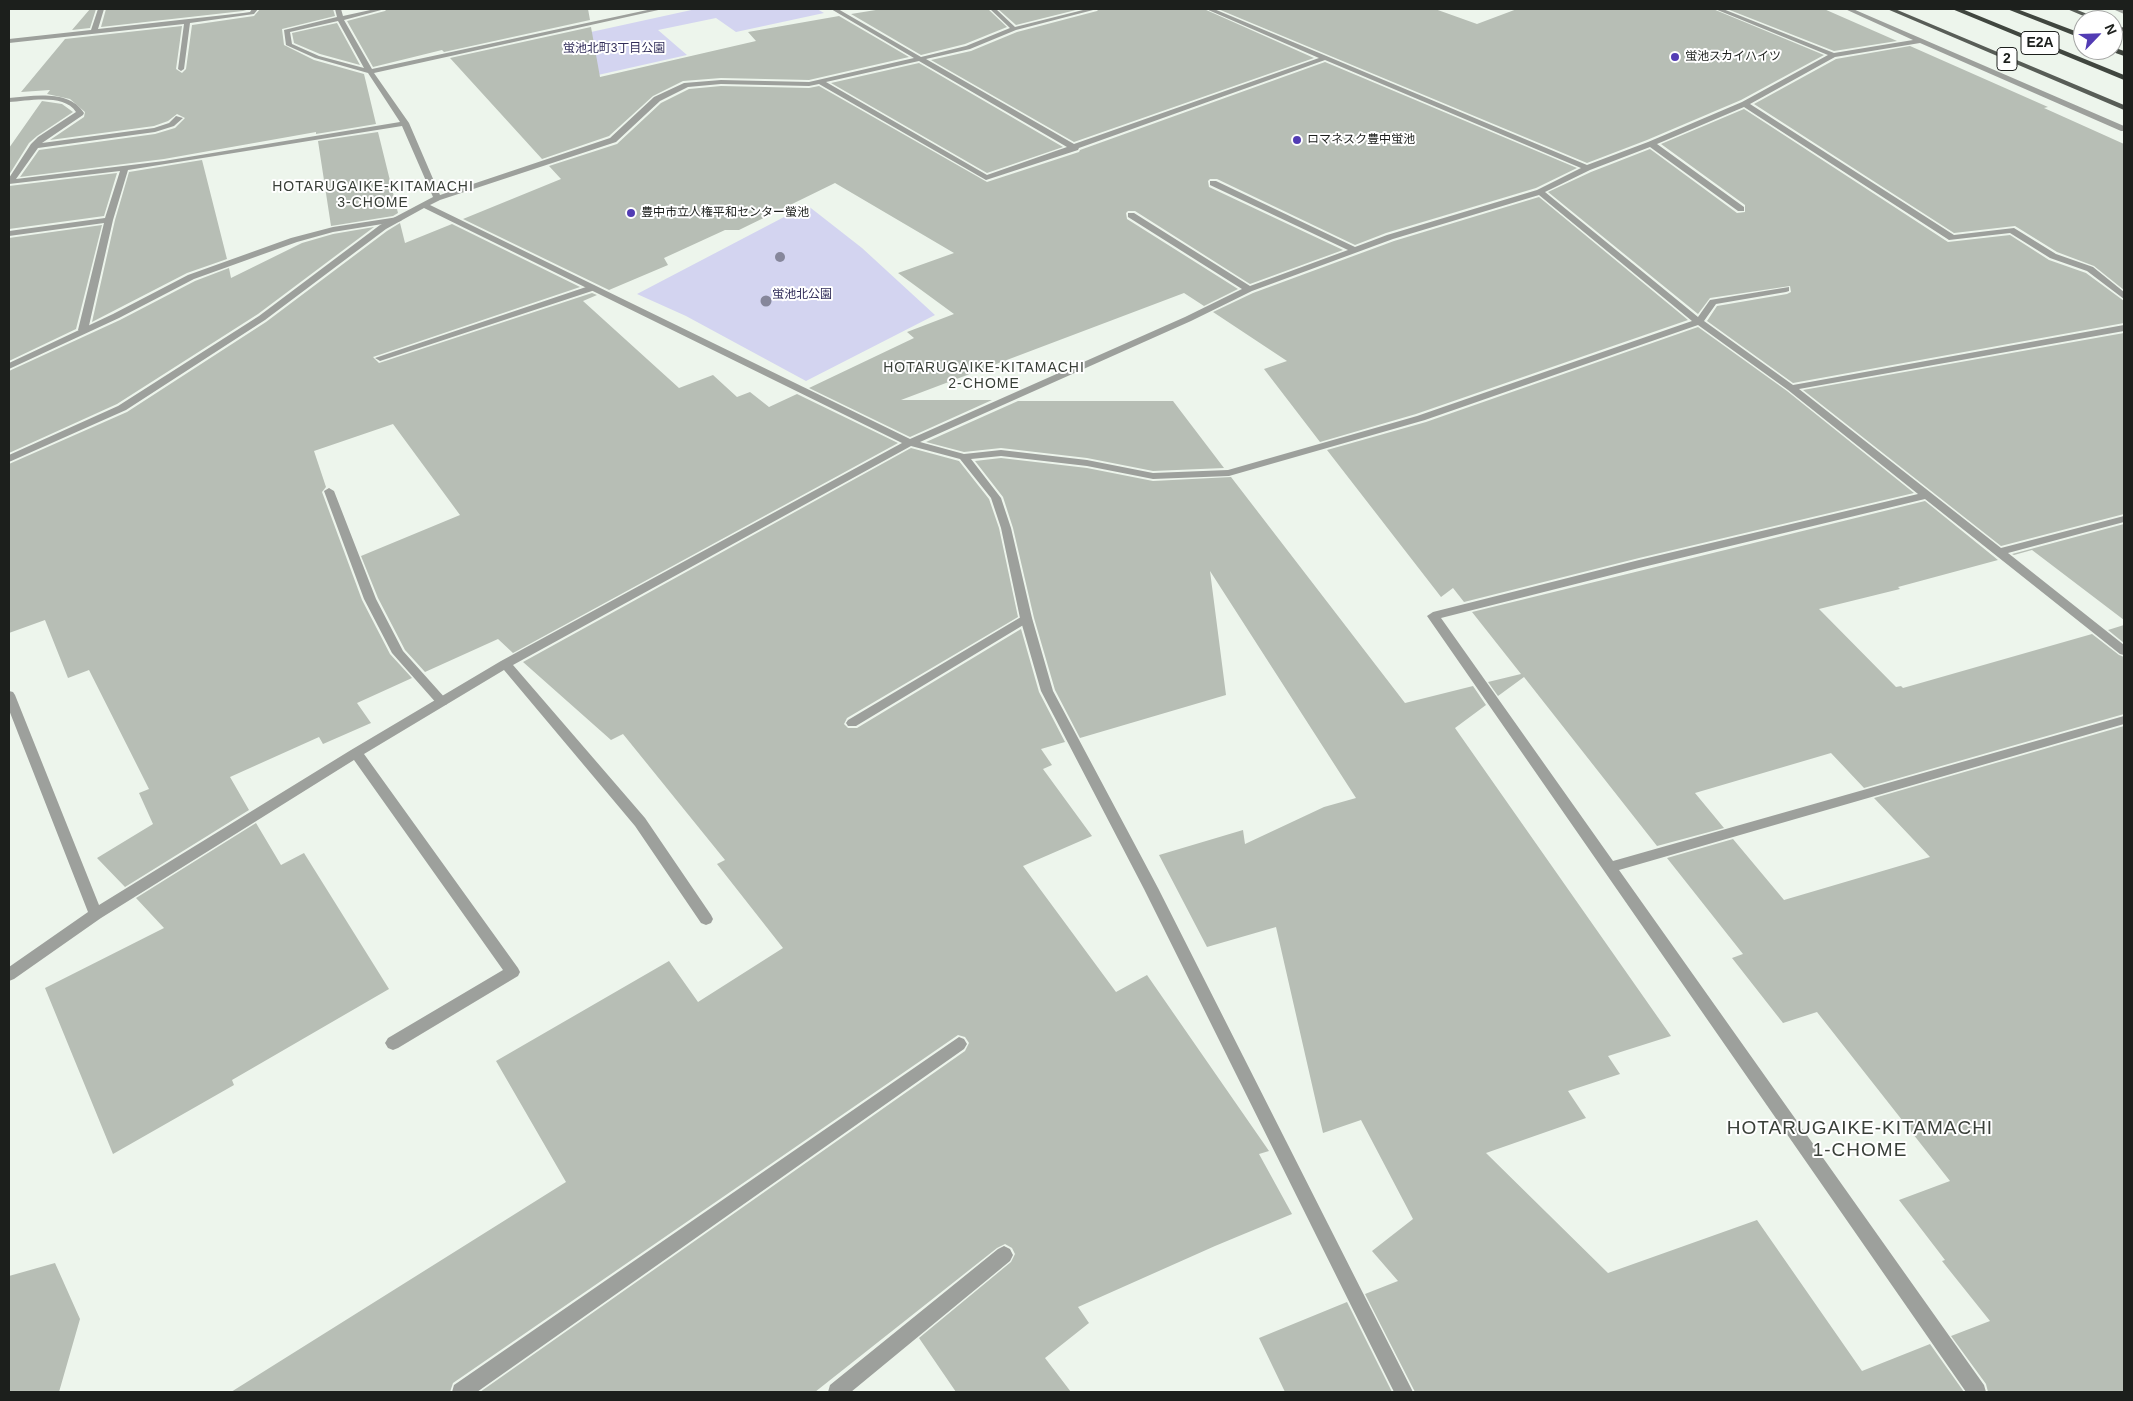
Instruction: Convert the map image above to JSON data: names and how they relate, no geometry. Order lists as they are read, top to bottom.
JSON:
{
  "streets": {
    "highway": ["E2A"],
    "main road": ["2"]
  },
  "districts": ["HOTARUGAIKE-KITAMACHI 3-CHOME", "HOTARUGAIKE-KITAMACHI 2-CHOME", "HOTARUGAIKE-KITAMACHI 1-CHOME"],
  "parks": ["蛍池北町3丁目公園", "蛍池北公園"],
  "places": ["蛍池スカイハイツ", "ロマネスク豊中蛍池", "豊中市立人権平和センター螢池"],
  "north": "top right"
}
